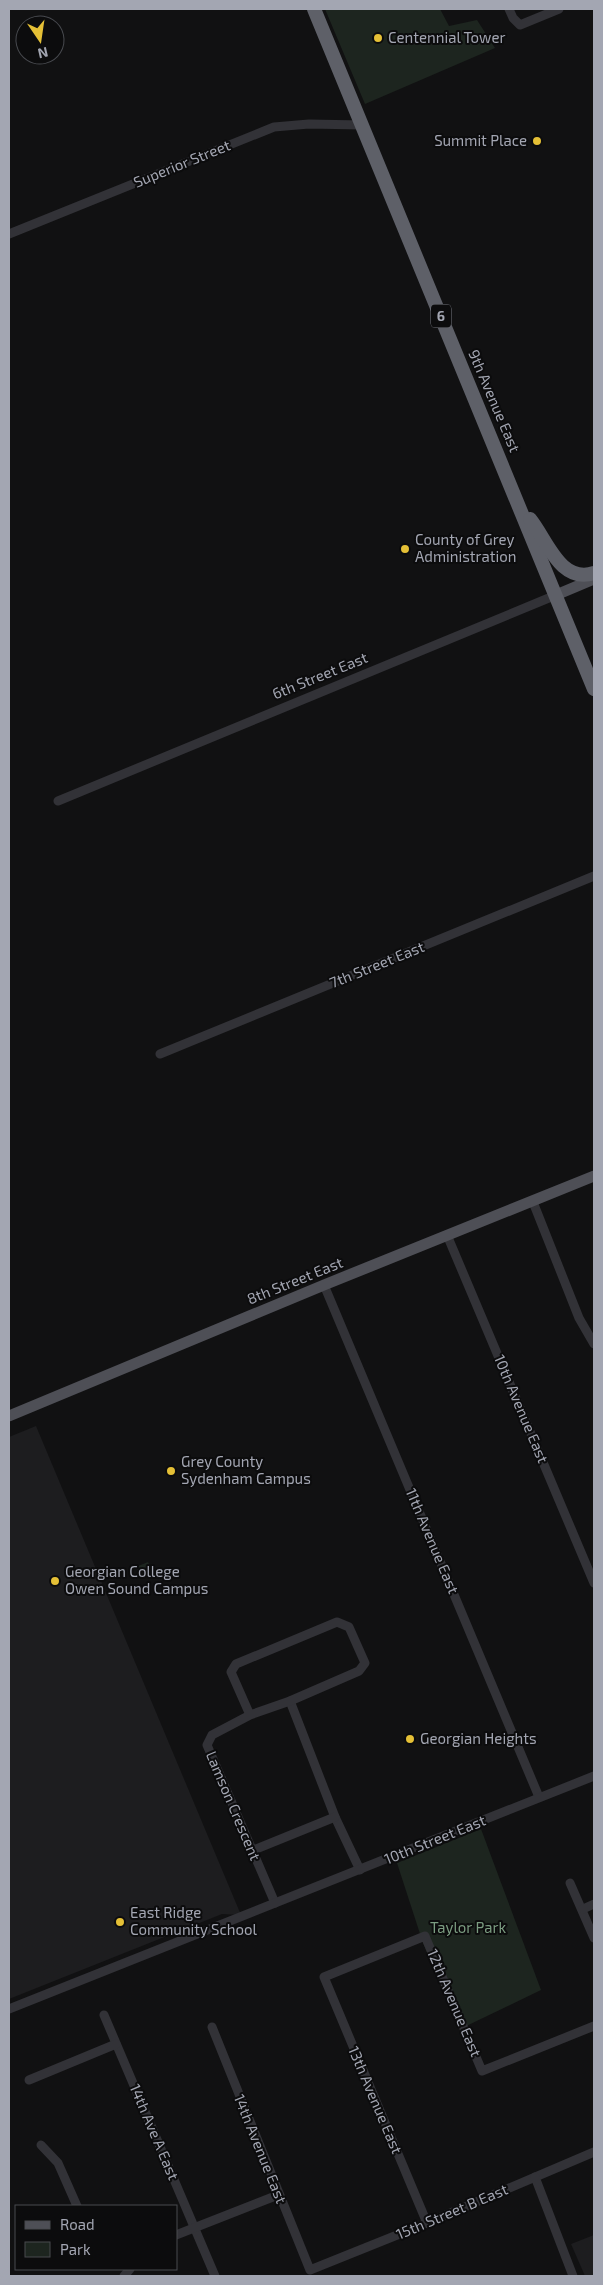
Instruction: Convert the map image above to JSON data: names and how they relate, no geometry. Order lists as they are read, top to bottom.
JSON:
{
  "streets": {
    "highway": ["6", "9th Avenue East"],
    "main road": ["6th Street East", "8th Street East"],
    "street": [
      "Superior Street",
      "7th Street East",
      "10th Avenue East",
      "11th Avenue East",
      "Lamson Crescent",
      "10th Street East",
      "12th Avenue East",
      "13th Avenue East",
      "14th Ave A East",
      "14th Avenue East",
      "15th Street B East"
    ]
  },
  "crossings": [
    ["Superior Street", "6"],
    ["Superior Street", "9th Avenue East"],
    ["6", "9th Avenue East"],
    ["9th Avenue East", "6th Street East"],
    ["8th Street East", "10th Avenue East"],
    ["8th Street East", "11th Avenue East"],
    ["11th Avenue East", "10th Street East"],
    ["Lamson Crescent", "10th Street East"],
    ["12th Avenue East", "13th Avenue East"],
    ["13th Avenue East", "15th Street B East"],
    ["14th Avenue East", "15th Street B East"]
  ],
  "parks": ["Taylor Park"],
  "places": [
    "Centennial Tower",
    "Summit Place",
    "County of Grey Administration",
    "Grey County Sydenham Campus",
    "Georgian College Owen Sound Campus",
    "Georgian Heights",
    "East Ridge Community School"
  ],
  "legend": ["Road", "Park"],
  "north": "bottom"
}
